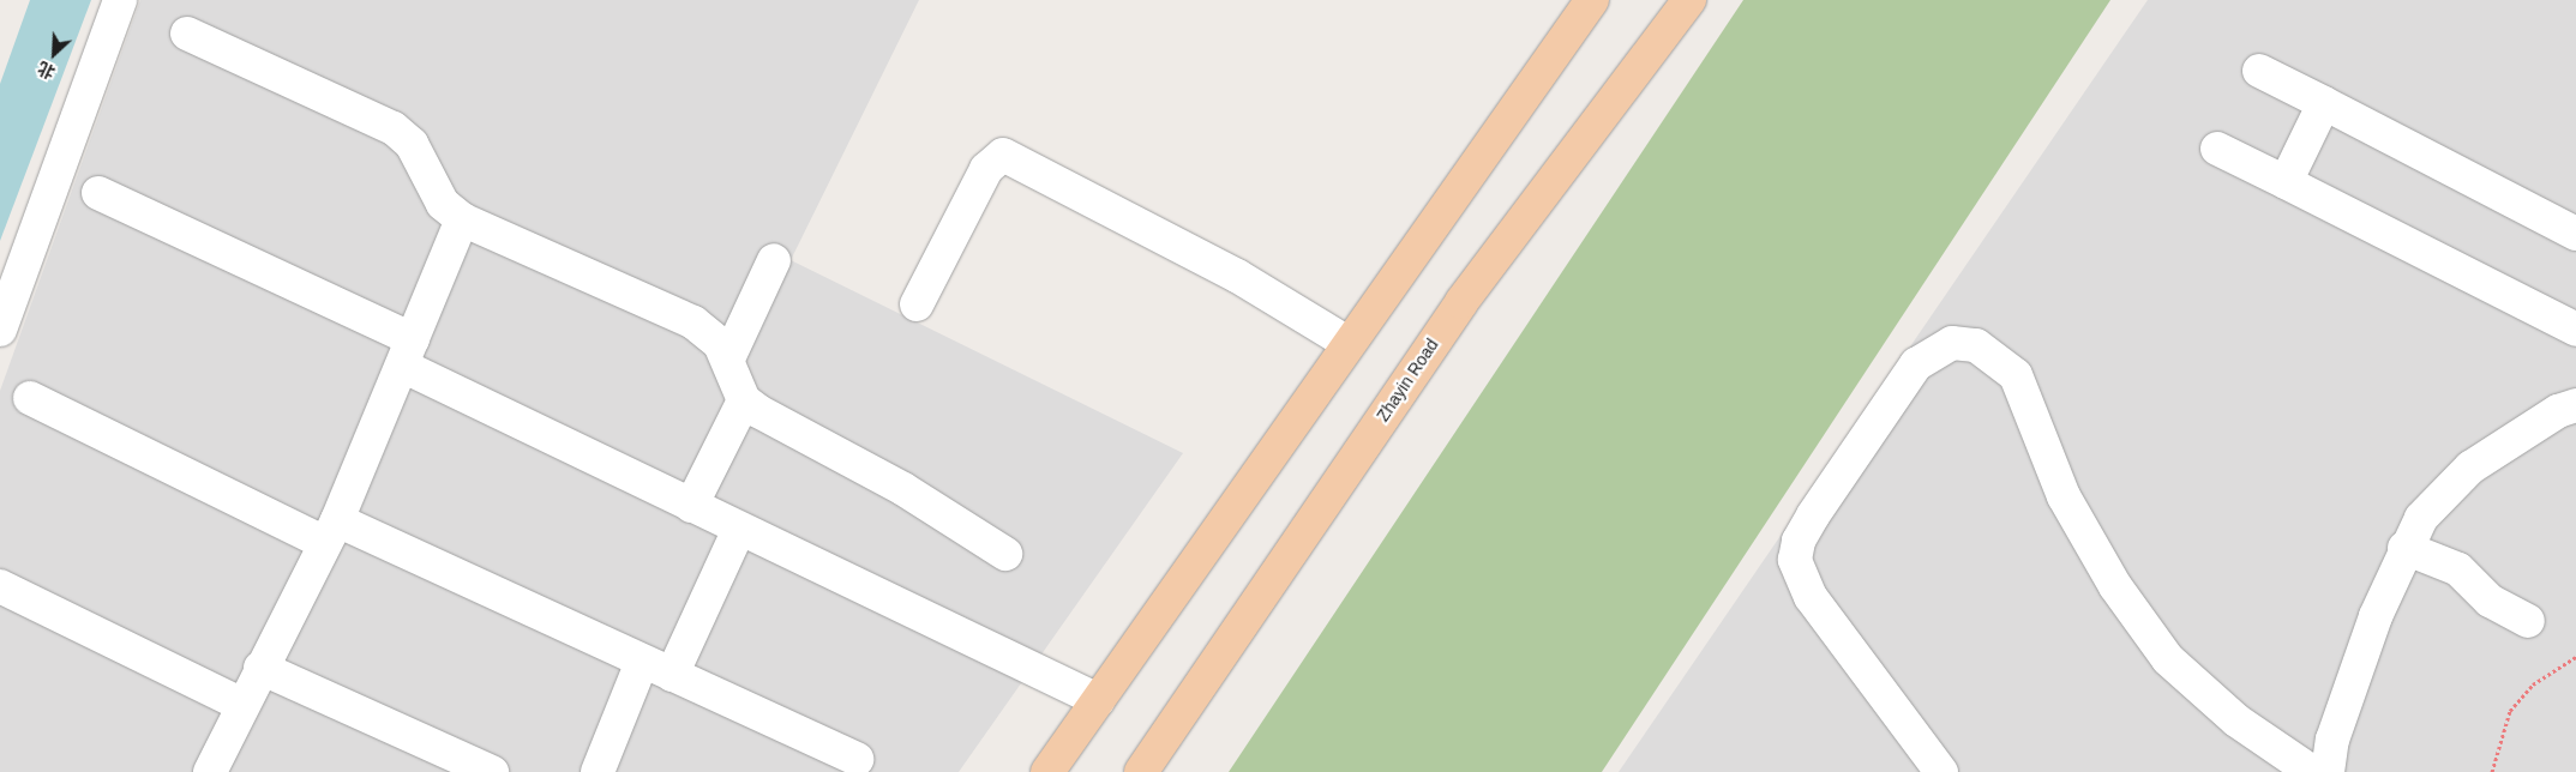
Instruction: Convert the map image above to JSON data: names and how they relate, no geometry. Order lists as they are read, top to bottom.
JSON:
{
  "streets": {
    "main road": ["Zhayin Road"]
  },
  "north": "bottom left"
}
